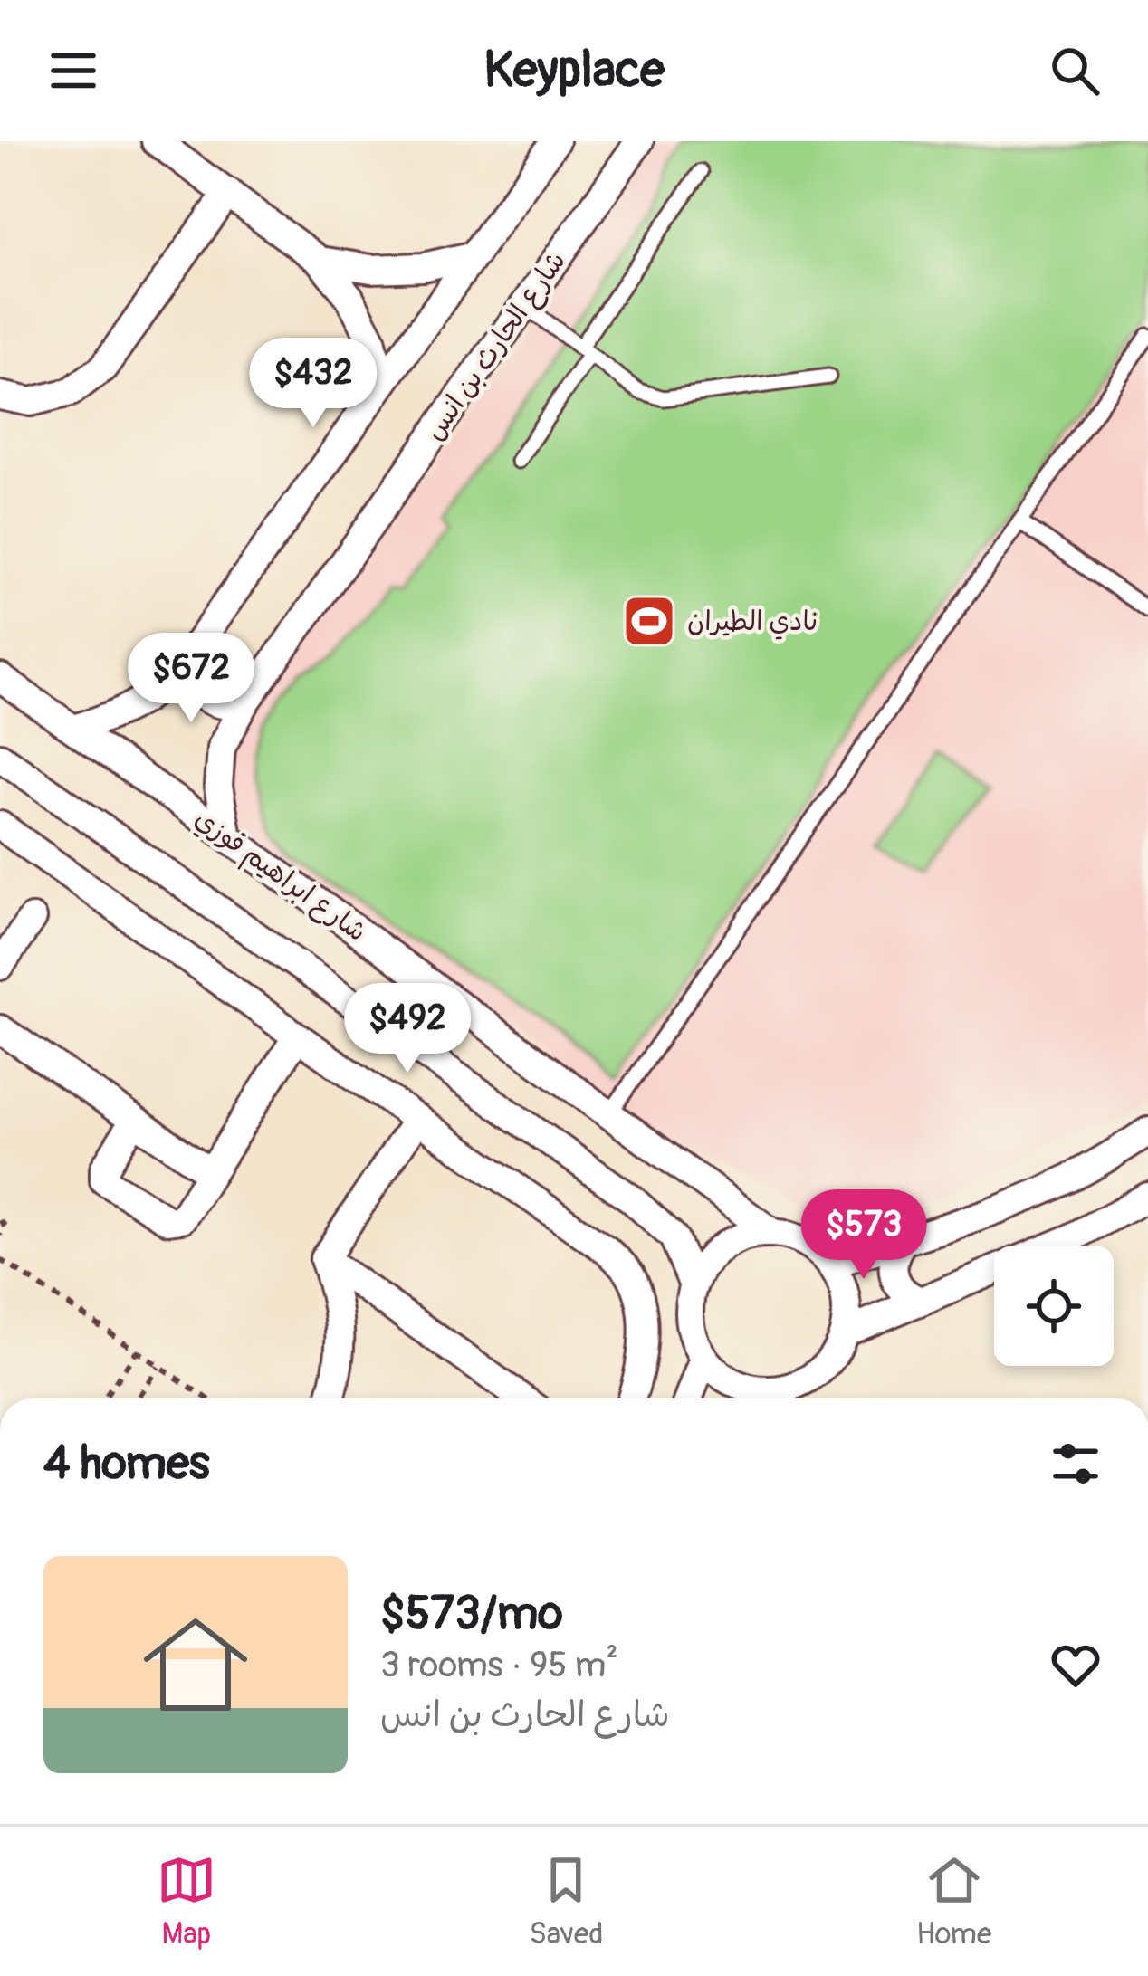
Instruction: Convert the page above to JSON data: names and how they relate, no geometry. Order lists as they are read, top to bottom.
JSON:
{
  "streets": {
    "street": ["شارع الحارث بن انس", "شارع ابراهيم فوزي"]
  },
  "crossings": [
    ["شارع الحارث بن انس", "شارع ابراهيم فوزي"]
  ],
  "places": {
    "sports": ["نادي الطيران"]
  },
  "page": {
    "header": "Keyplace",
    "price": [
      "$432",
      "$672",
      "$492",
      "$573"
    ],
    "heading": "4 homes",
    "list": [
      {
        "name": "$573/mo",
        "note": "3 rooms · 95 m² · شارع الحارث بن انس"
      }
    ],
    "tabs": ["Map", "Saved", "Home"]
  }
}
